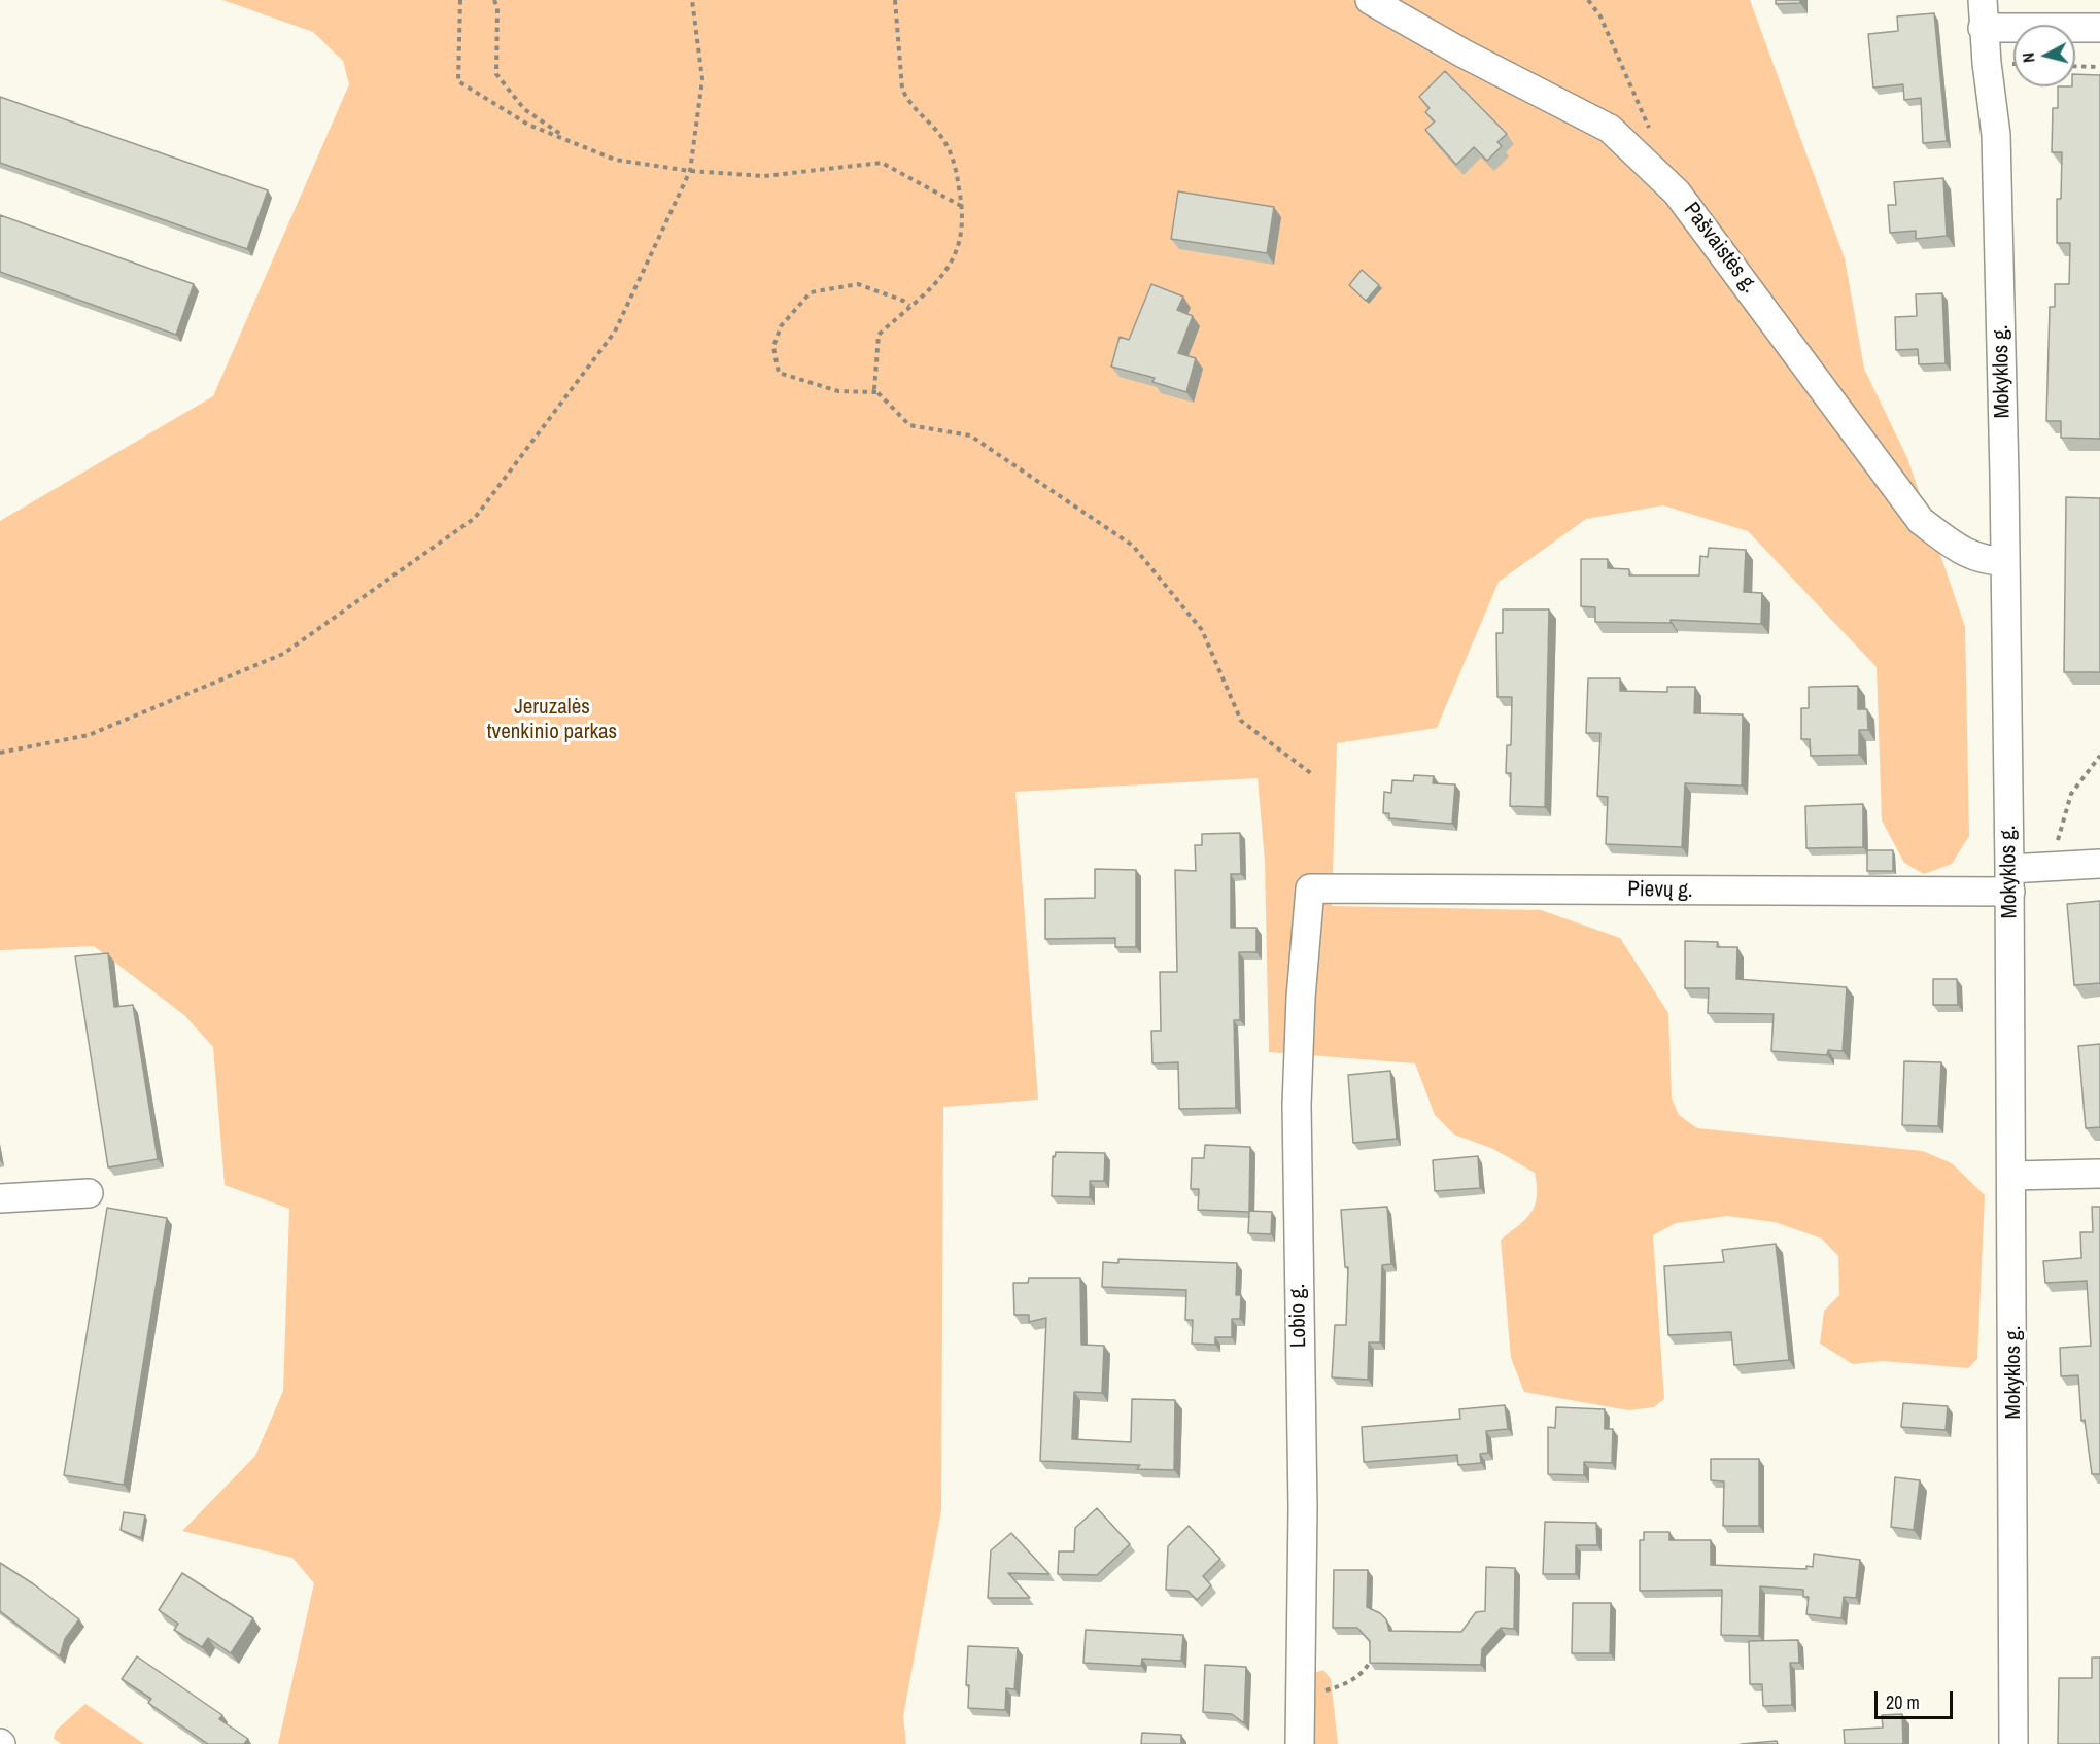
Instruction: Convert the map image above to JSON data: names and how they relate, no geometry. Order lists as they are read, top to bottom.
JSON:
{
  "streets": {
    "street": [
      "Pašvaistės g.",
      "Mokyklos g.",
      "Pievų g.",
      "Lobio g."
    ]
  },
  "crossings": [
    ["Pašvaistės g.", "Mokyklos g."],
    ["Mokyklos g.", "Pievų g."],
    ["Pievų g.", "Lobio g."]
  ],
  "parks": ["Jeruzalės tvenkinio parkas"],
  "scale_bar": "20 m",
  "north": "left"
}
